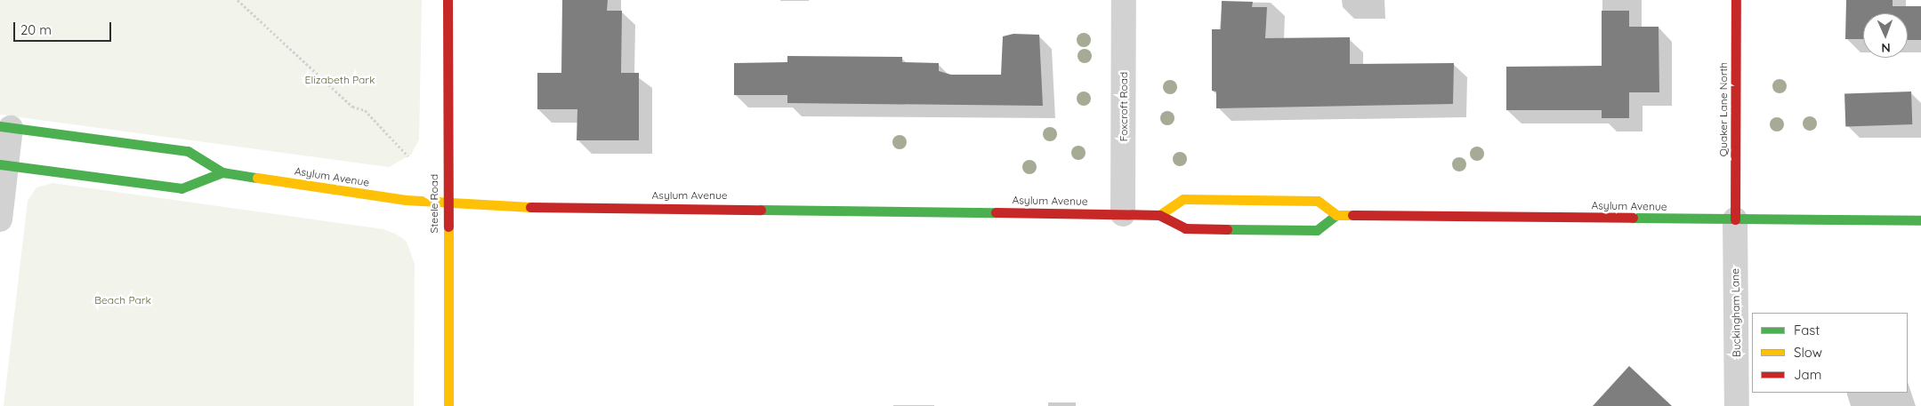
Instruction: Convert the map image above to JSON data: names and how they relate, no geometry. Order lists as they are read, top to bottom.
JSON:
{
  "streets": {
    "main road": ["Quaker Lane North", "Asylum Avenue", "Steele Road"],
    "street": ["Foxcroft Road", "Buckingham Lane"]
  },
  "crossings": [
    ["Foxcroft Road", "Asylum Avenue"],
    ["Quaker Lane North", "Asylum Avenue"],
    ["Quaker Lane North", "Buckingham Lane"],
    ["Asylum Avenue", "Steele Road"],
    ["Asylum Avenue", "Buckingham Lane"]
  ],
  "parks": ["Elizabeth Park", "Beach Park"],
  "legend": ["Fast", "Slow", "Jam"],
  "scale_bar": "20 m",
  "north": "bottom"
}
